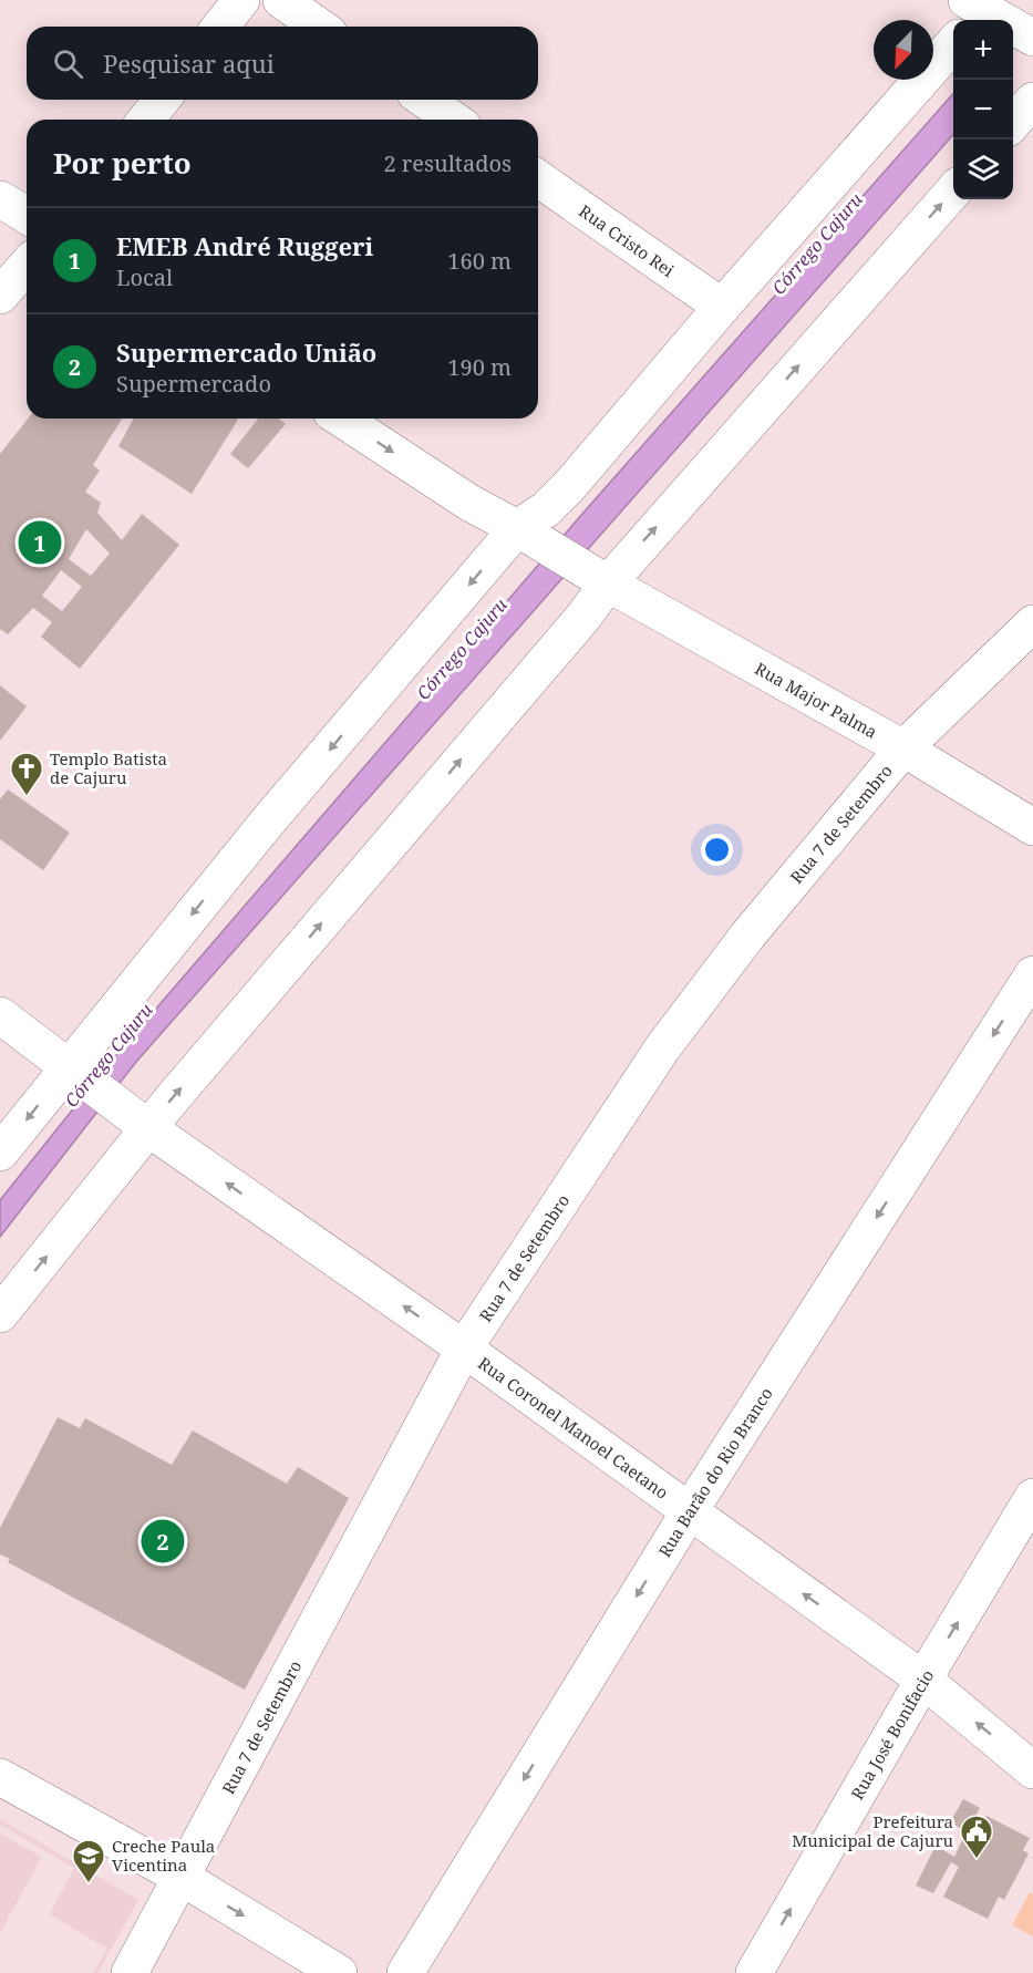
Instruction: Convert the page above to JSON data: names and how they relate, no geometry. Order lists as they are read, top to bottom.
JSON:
{
  "streets": {
    "street": [
      "Rua Cristo Rei",
      "Rua Major Palma",
      "Rua 7 de Setembro",
      "Rua Coronel Manoel Caetano",
      "Rua Barão do Rio Branco",
      "Rua José Bonifacio"
    ]
  },
  "crossings": [
    ["Rua Major Palma", "Rua 7 de Setembro"],
    ["Rua 7 de Setembro", "Rua Coronel Manoel Caetano"],
    ["Rua Coronel Manoel Caetano", "Rua Barão do Rio Branco"],
    ["Rua Coronel Manoel Caetano", "Rua José Bonifacio"]
  ],
  "one_way": ["Rua Coronel Manoel Caetano", "Rua Barão do Rio Branco", "Rua José Bonifacio"],
  "water": ["Córrego Cajuru"],
  "places": {
    "church": ["Templo Batista de Cajuru"],
    "public building": ["Prefeitura Municipal de Cajuru"],
    "school or university": ["Creche Paula Vicentina"]
  },
  "north": "bottom left",
  "page": {
    "map_buttons": ["+", "−"],
    "search": "Pesquisar aqui",
    "heading": ["Por perto", "2 resultados"],
    "list": [
      {
        "mark": "1",
        "name": "EMEB André Ruggeri",
        "note": "Local",
        "value": "160 m"
      },
      {
        "mark": "2",
        "name": "Supermercado União",
        "note": "Supermercado",
        "value": "190 m"
      }
    ],
    "pins": ["1", "2"]
  }
}
